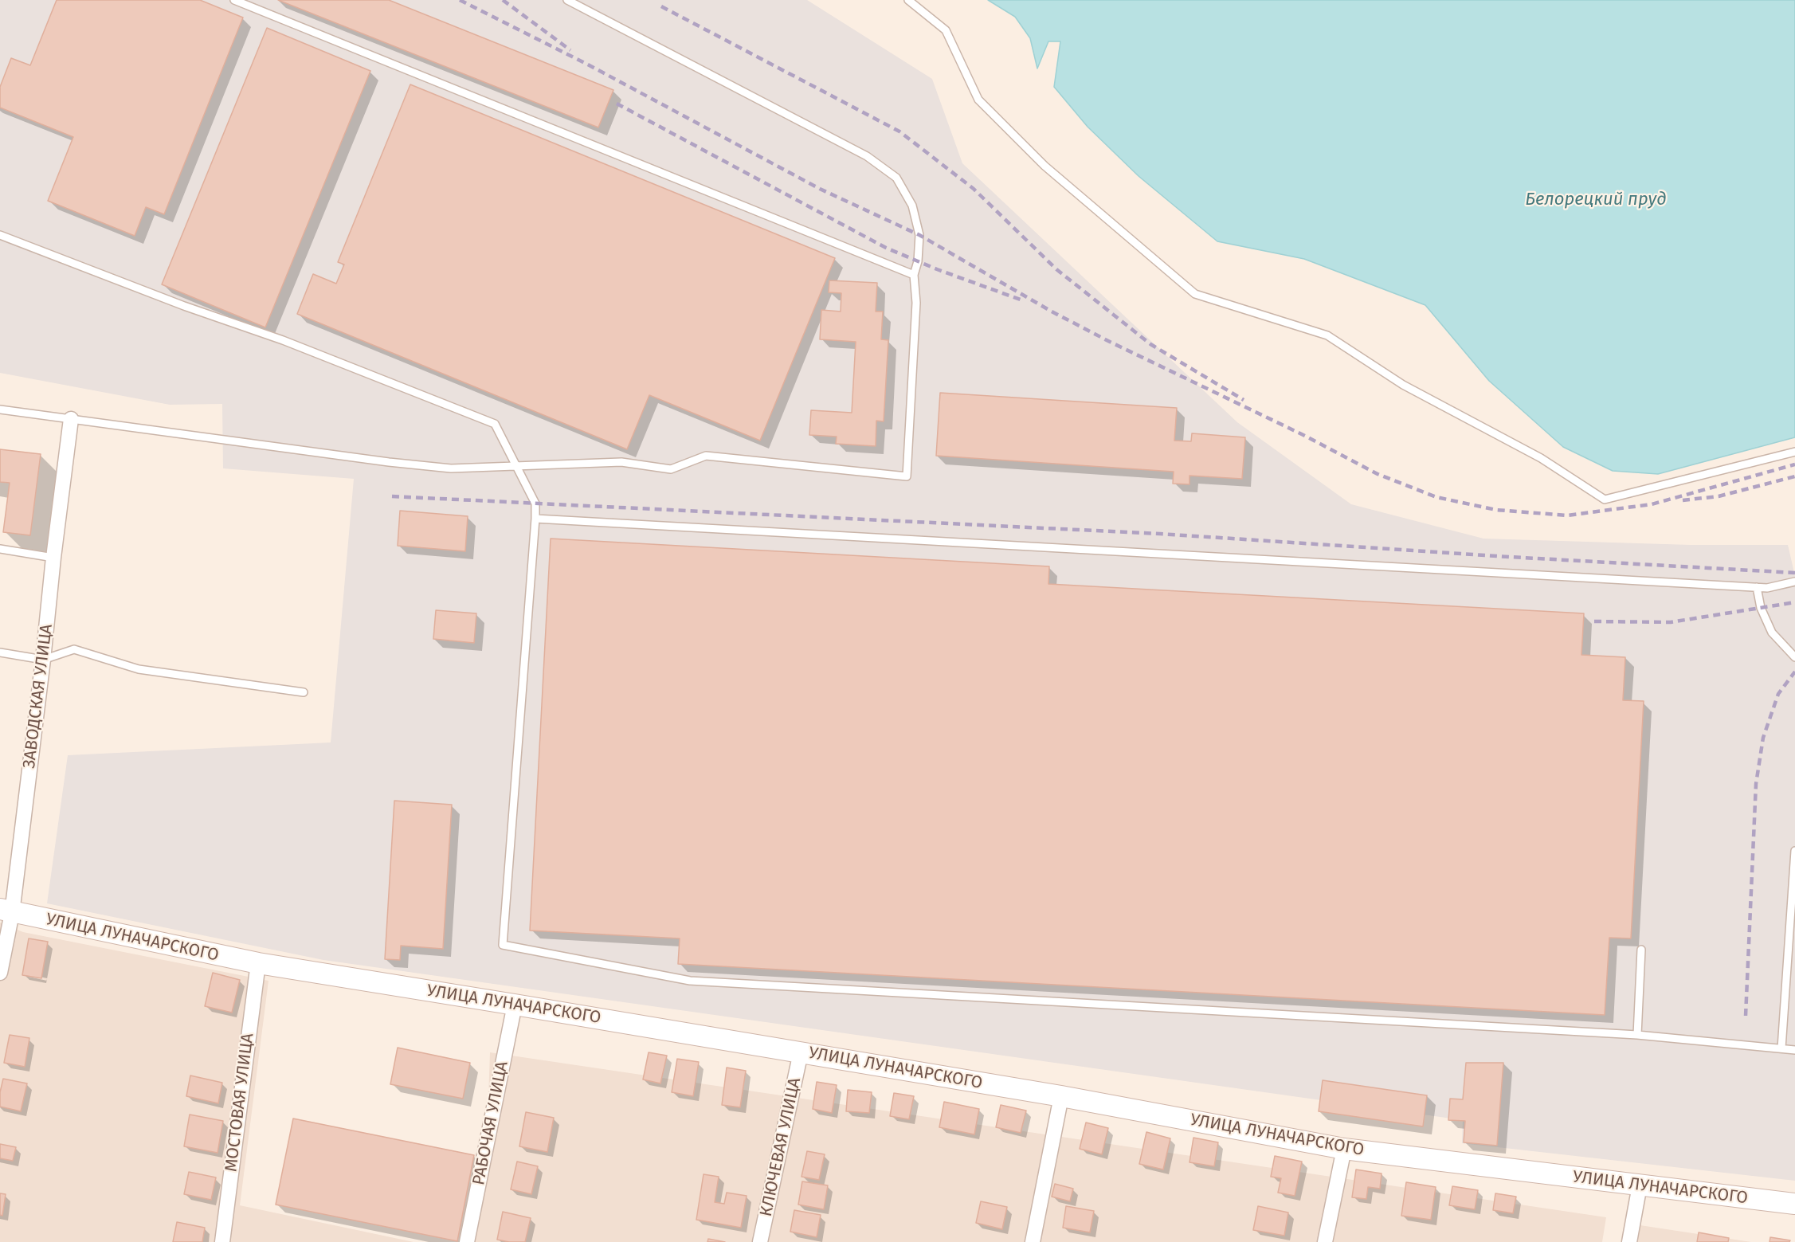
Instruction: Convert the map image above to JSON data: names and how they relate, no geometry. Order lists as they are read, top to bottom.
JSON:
{
  "streets": {
    "street": [
      "ЗАВОДСКАЯ УЛИЦА",
      "УЛИЦА ЛУНАЧАРСКОГО",
      "МОСТОВАЯ УЛИЦА",
      "РАБОЧАЯ УЛИЦА",
      "КЛЮЧЕВАЯ УЛИЦА"
    ]
  },
  "crossings": [
    ["ЗАВОДСКАЯ УЛИЦА", "УЛИЦА ЛУНАЧАРСКОГО"],
    ["УЛИЦА ЛУНАЧАРСКОГО", "МОСТОВАЯ УЛИЦА"],
    ["УЛИЦА ЛУНАЧАРСКОГО", "РАБОЧАЯ УЛИЦА"],
    ["УЛИЦА ЛУНАЧАРСКОГО", "КЛЮЧЕВАЯ УЛИЦА"]
  ],
  "water": ["Белорецкий пруд"]
}
